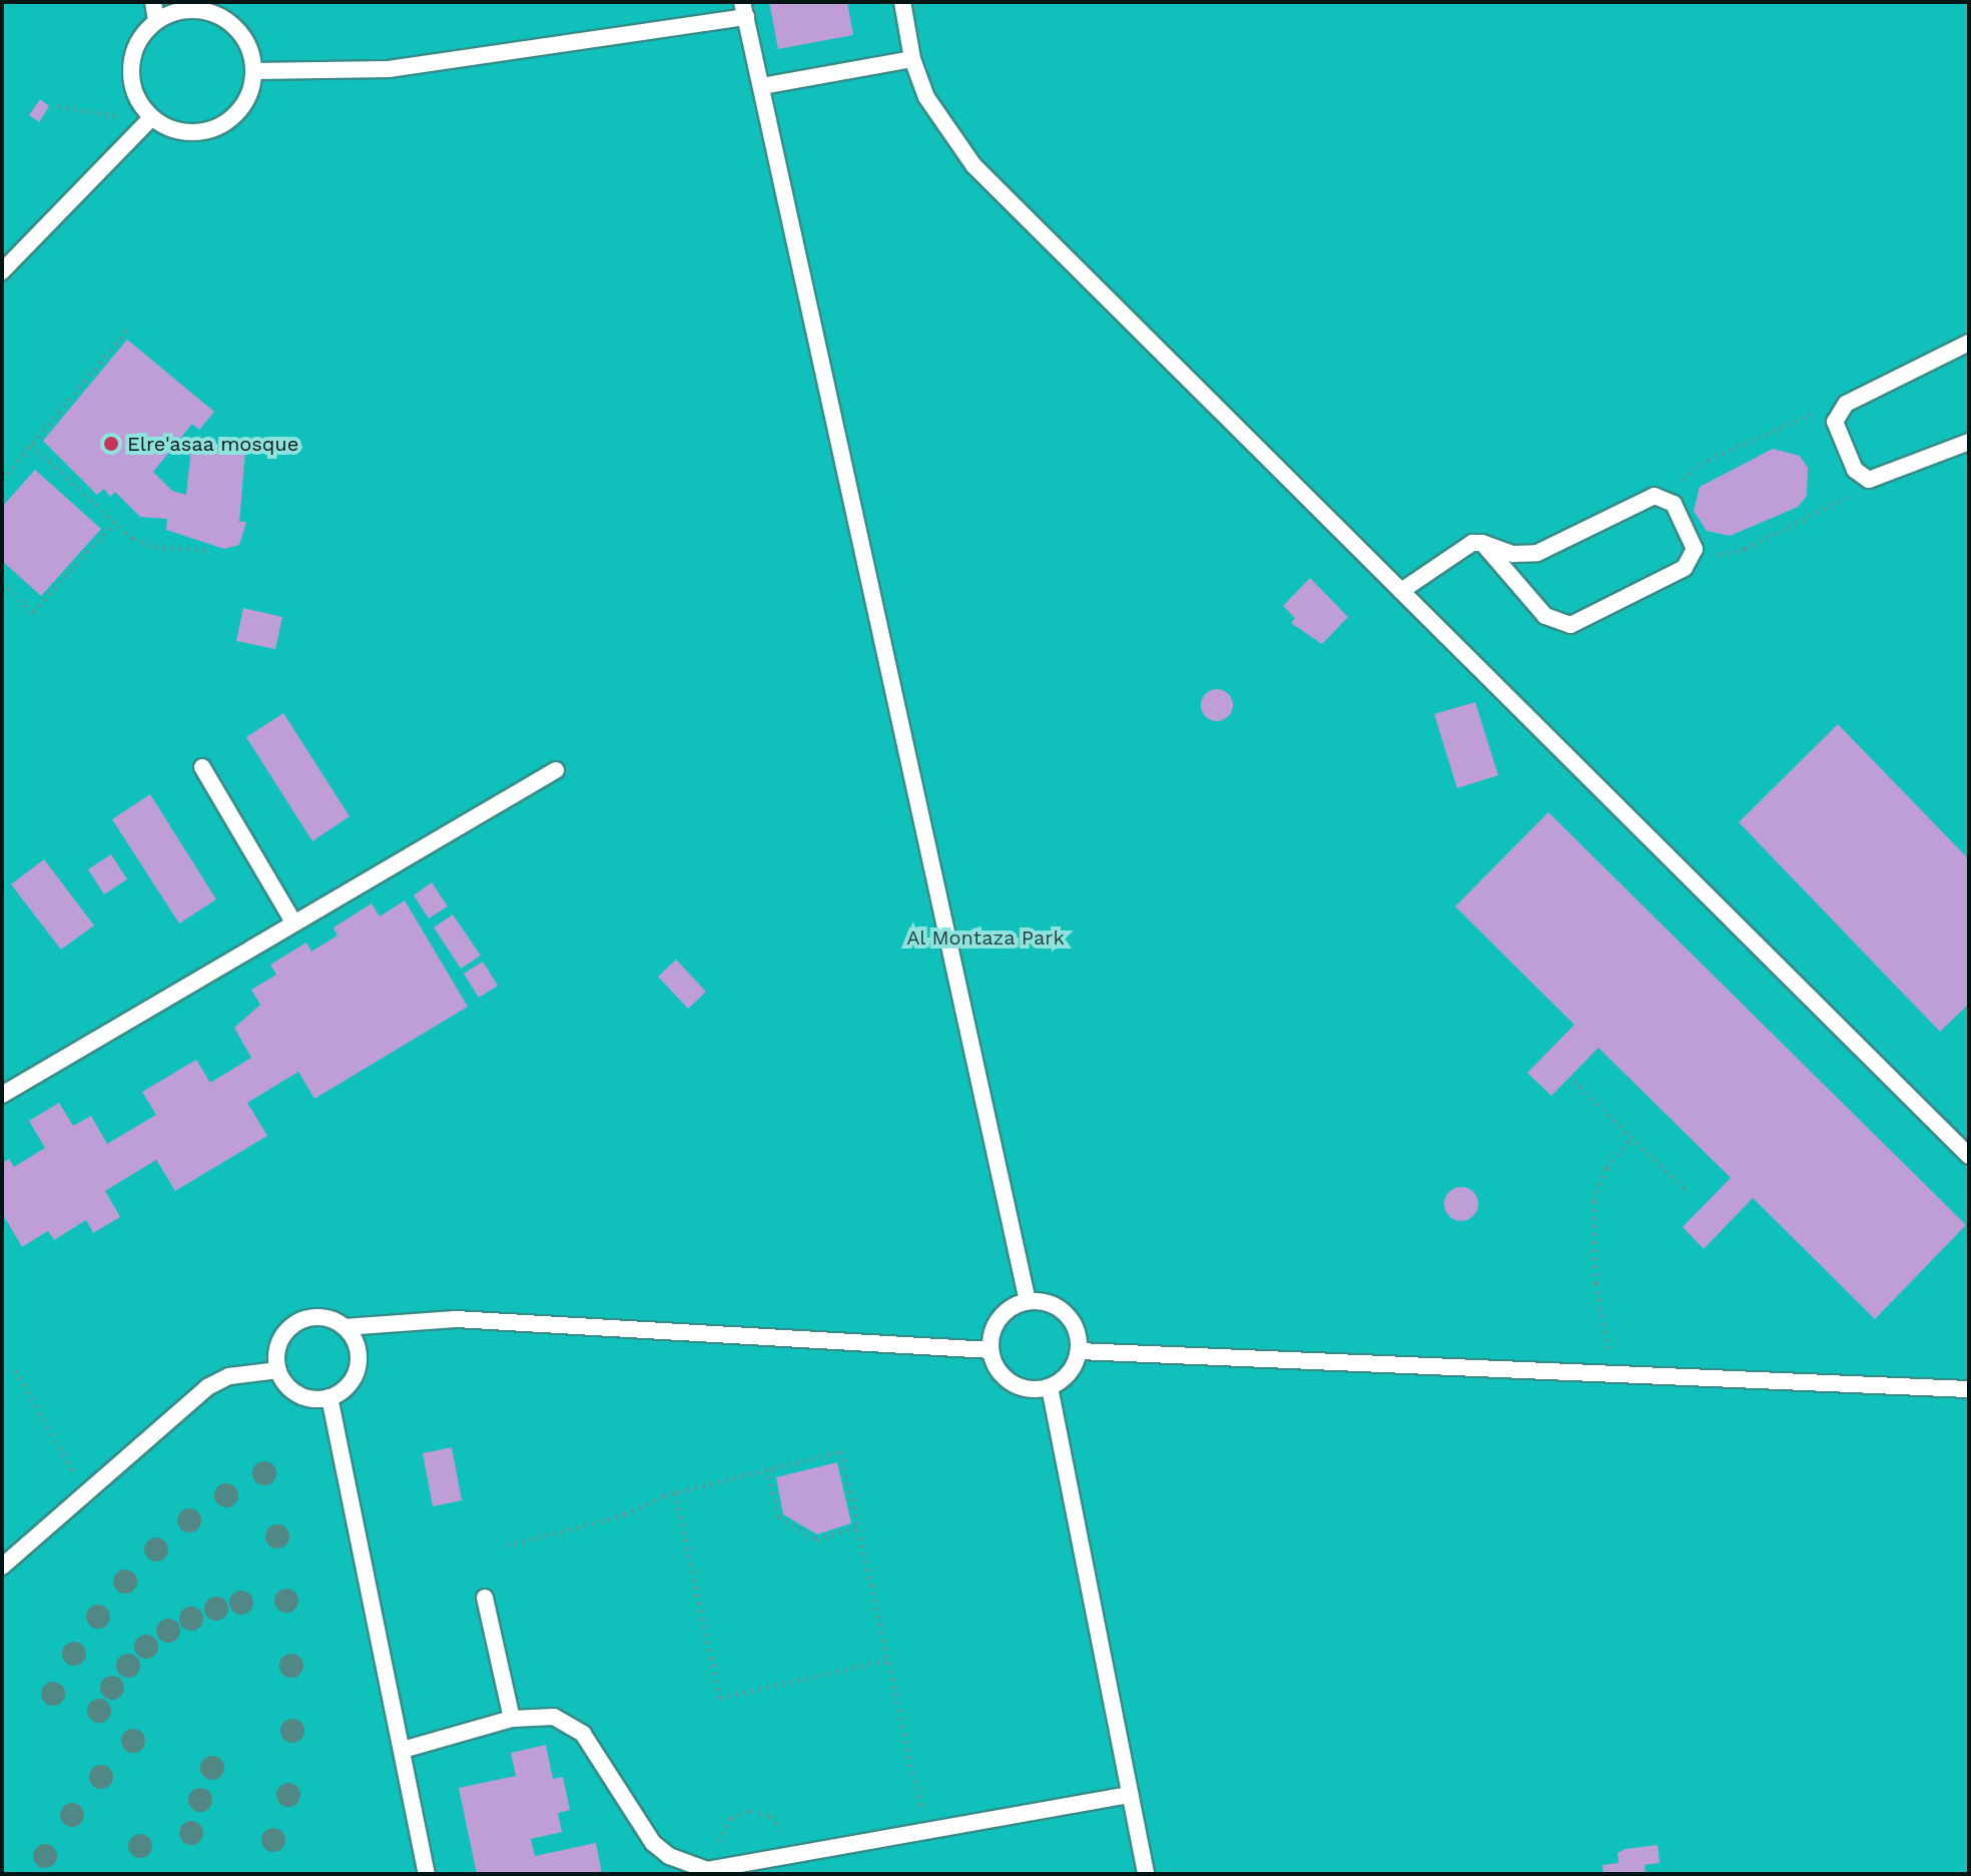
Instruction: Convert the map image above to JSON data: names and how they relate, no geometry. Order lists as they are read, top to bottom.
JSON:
{
  "parks": ["Al Montaza Park"],
  "places": ["Elre'asaa mosque"]
}
